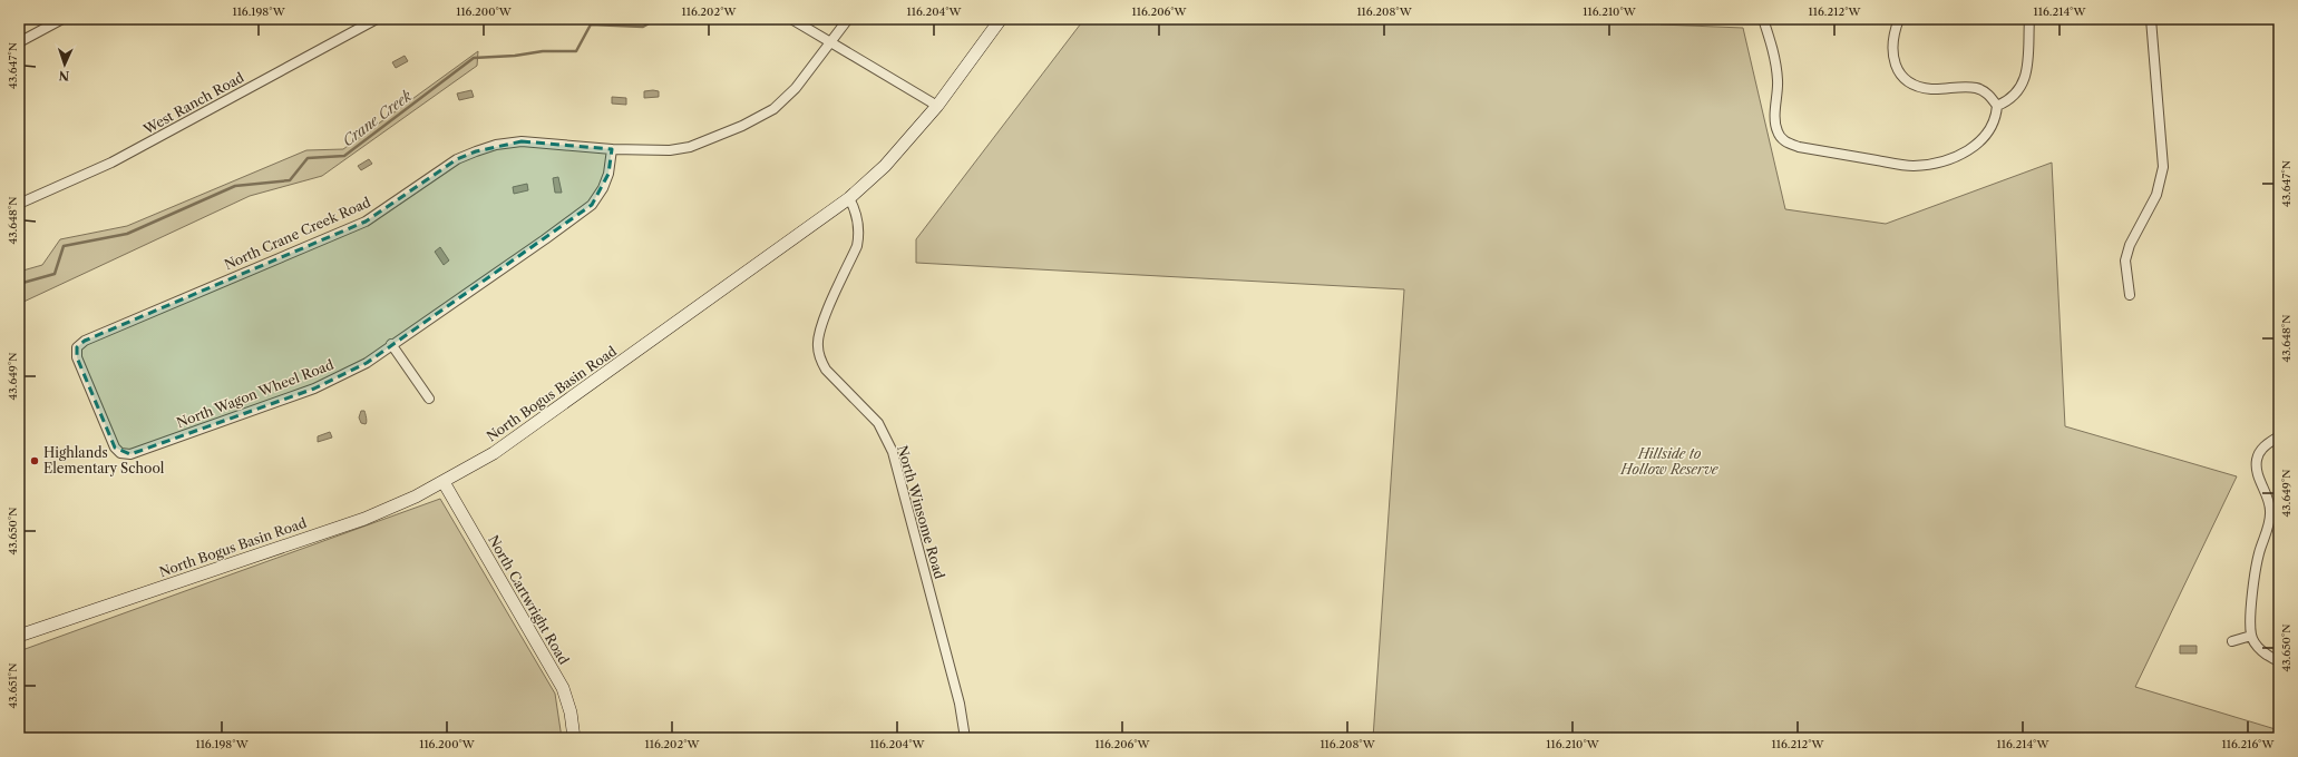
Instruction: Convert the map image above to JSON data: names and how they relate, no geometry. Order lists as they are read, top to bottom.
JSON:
{
  "streets": {
    "street": [
      "West Ranch Road",
      "North Crane Creek Road",
      "North Wagon Wheel Road",
      "North Bogus Basin Road",
      "North Winsome Road",
      "North Cartwright Road"
    ]
  },
  "crossings": [
    ["North Crane Creek Road", "North Wagon Wheel Road"],
    ["North Bogus Basin Road", "North Winsome Road"],
    ["North Bogus Basin Road", "North Cartwright Road"]
  ],
  "water": ["Crane Creek"],
  "parks": ["Hillside to Hollow Reserve"],
  "places": ["Highlands Elementary School"],
  "north": "bottom",
  "coordinates": [
    "116.198°W",
    "116.200°W",
    "116.202°W",
    "116.204°W",
    "116.206°W",
    "116.208°W",
    "116.210°W",
    "116.212°W",
    "116.214°W",
    "43.647°N",
    "43.648°N",
    "43.649°N",
    "43.650°N",
    "43.651°N",
    "116.216°W"
  ]
}
